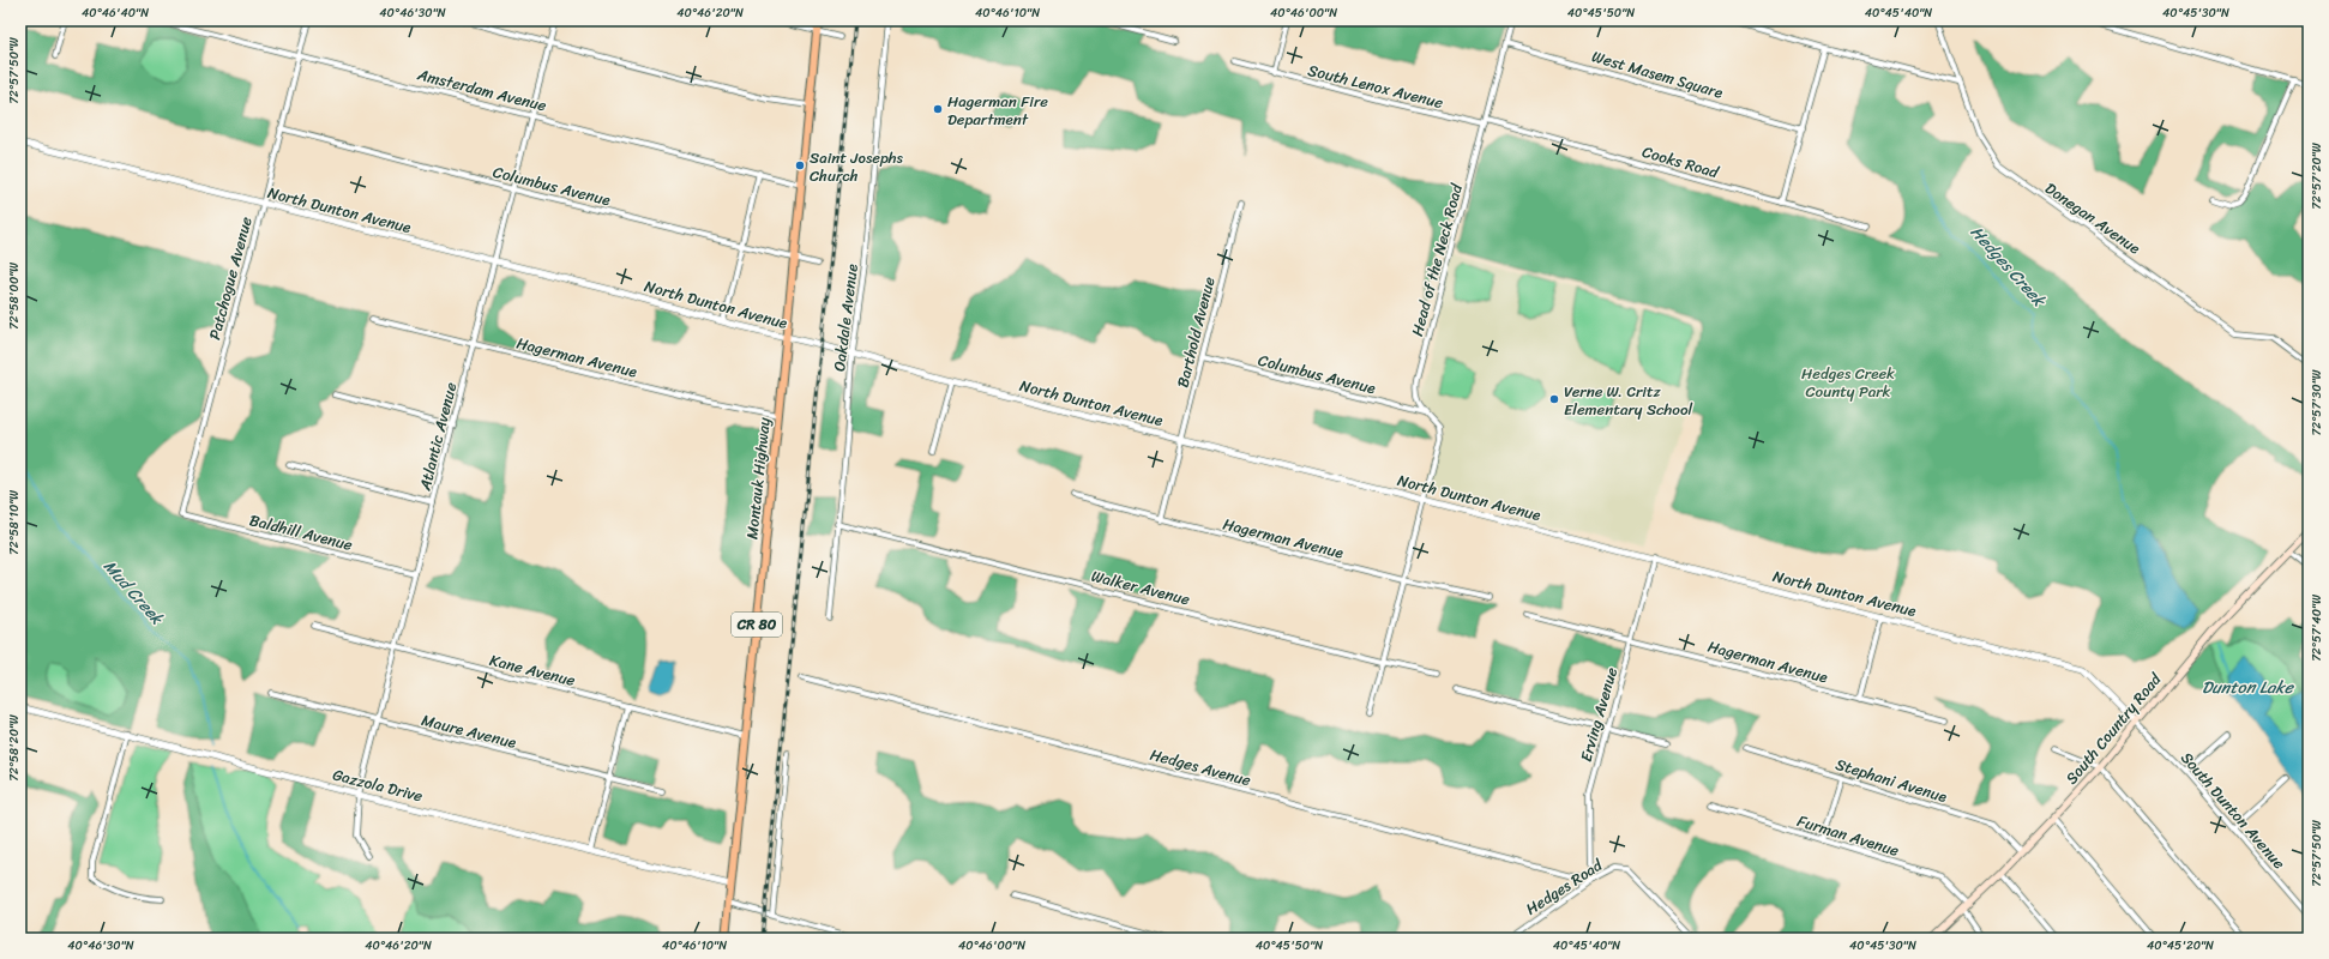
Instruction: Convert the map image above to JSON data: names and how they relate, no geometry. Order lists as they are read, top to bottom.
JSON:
{
  "streets": {
    "main road": ["Montauk Highway", "CR 80", "South Country Road"],
    "street": [
      "West Masem Square",
      "South Lenox Avenue",
      "Amsterdam Avenue",
      "Cooks Road",
      "Columbus Avenue",
      "North Dunton Avenue",
      "Donegan Avenue",
      "Head of the Neck Road",
      "Patchogue Avenue",
      "Oakdale Avenue",
      "Barthold Avenue",
      "Hagerman Avenue",
      "Atlantic Avenue",
      "Baldhill Avenue",
      "Walker Avenue",
      "Kane Avenue",
      "Erving Avenue",
      "Maure Avenue",
      "Hedges Avenue",
      "Stephani Avenue",
      "Gazzola Drive",
      "South Dunton Avenue",
      "Furman Avenue",
      "Hedges Road"
    ]
  },
  "crossings": [
    ["West Masem Square", "Head of the Neck Road"],
    ["South Lenox Avenue", "Cooks Road"],
    ["South Lenox Avenue", "Head of the Neck Road"],
    ["Amsterdam Avenue", "Patchogue Avenue"],
    ["Amsterdam Avenue", "Atlantic Avenue"],
    ["Amsterdam Avenue", "Montauk Highway"],
    ["Cooks Road", "Head of the Neck Road"],
    ["Columbus Avenue", "Head of the Neck Road"],
    ["Columbus Avenue", "Patchogue Avenue"],
    ["Columbus Avenue", "Barthold Avenue"],
    ["Columbus Avenue", "Atlantic Avenue"],
    ["Columbus Avenue", "Montauk Highway"],
    ["North Dunton Avenue", "Head of the Neck Road"],
    ["North Dunton Avenue", "Patchogue Avenue"],
    ["North Dunton Avenue", "Oakdale Avenue"],
    ["North Dunton Avenue", "Barthold Avenue"],
    ["North Dunton Avenue", "Atlantic Avenue"],
    ["North Dunton Avenue", "Montauk Highway"],
    ["North Dunton Avenue", "Erving Avenue"],
    ["North Dunton Avenue", "South Country Road"],
    ["North Dunton Avenue", "South Dunton Avenue"],
    ["Head of the Neck Road", "Hagerman Avenue"],
    ["Head of the Neck Road", "Walker Avenue"],
    ["Patchogue Avenue", "Baldhill Avenue"],
    ["Oakdale Avenue", "Walker Avenue"],
    ["Barthold Avenue", "Hagerman Avenue"],
    ["Hagerman Avenue", "Atlantic Avenue"],
    ["Hagerman Avenue", "Montauk Highway"],
    ["Hagerman Avenue", "Erving Avenue"],
    ["Atlantic Avenue", "Baldhill Avenue"],
    ["Atlantic Avenue", "Kane Avenue"],
    ["Atlantic Avenue", "Maure Avenue"],
    ["Atlantic Avenue", "Gazzola Drive"],
    ["Montauk Highway", "Kane Avenue"],
    ["Montauk Highway", "Gazzola Drive"],
    ["Erving Avenue", "Hedges Avenue"],
    ["Erving Avenue", "Hedges Road"],
    ["South Country Road", "Stephani Avenue"],
    ["South Country Road", "South Dunton Avenue"],
    ["South Country Road", "Furman Avenue"],
    ["Hedges Avenue", "Hedges Road"]
  ],
  "water": ["Hedges Creek", "Mud Creek", "Dunton Lake"],
  "parks": ["Hedges Creek County Park"],
  "places": ["Hagerman Fire Department", "Saint Josephs Church", "Verne W. Critz Elementary School"],
  "coordinates": [
    "40°46'40\"N",
    "40°46'30\"N",
    "40°46'20\"N",
    "40°46'10\"N",
    "40°46'00\"N",
    "40°45'50\"N",
    "40°45'40\"N",
    "40°45'30\"N",
    "72°57'50\"W",
    "72°57'20\"W",
    "72°58'00\"W",
    "72°57'30\"W",
    "72°58'10\"W",
    "72°57'40\"W",
    "72°58'20\"W",
    "40°45'20\"N"
  ]
}
